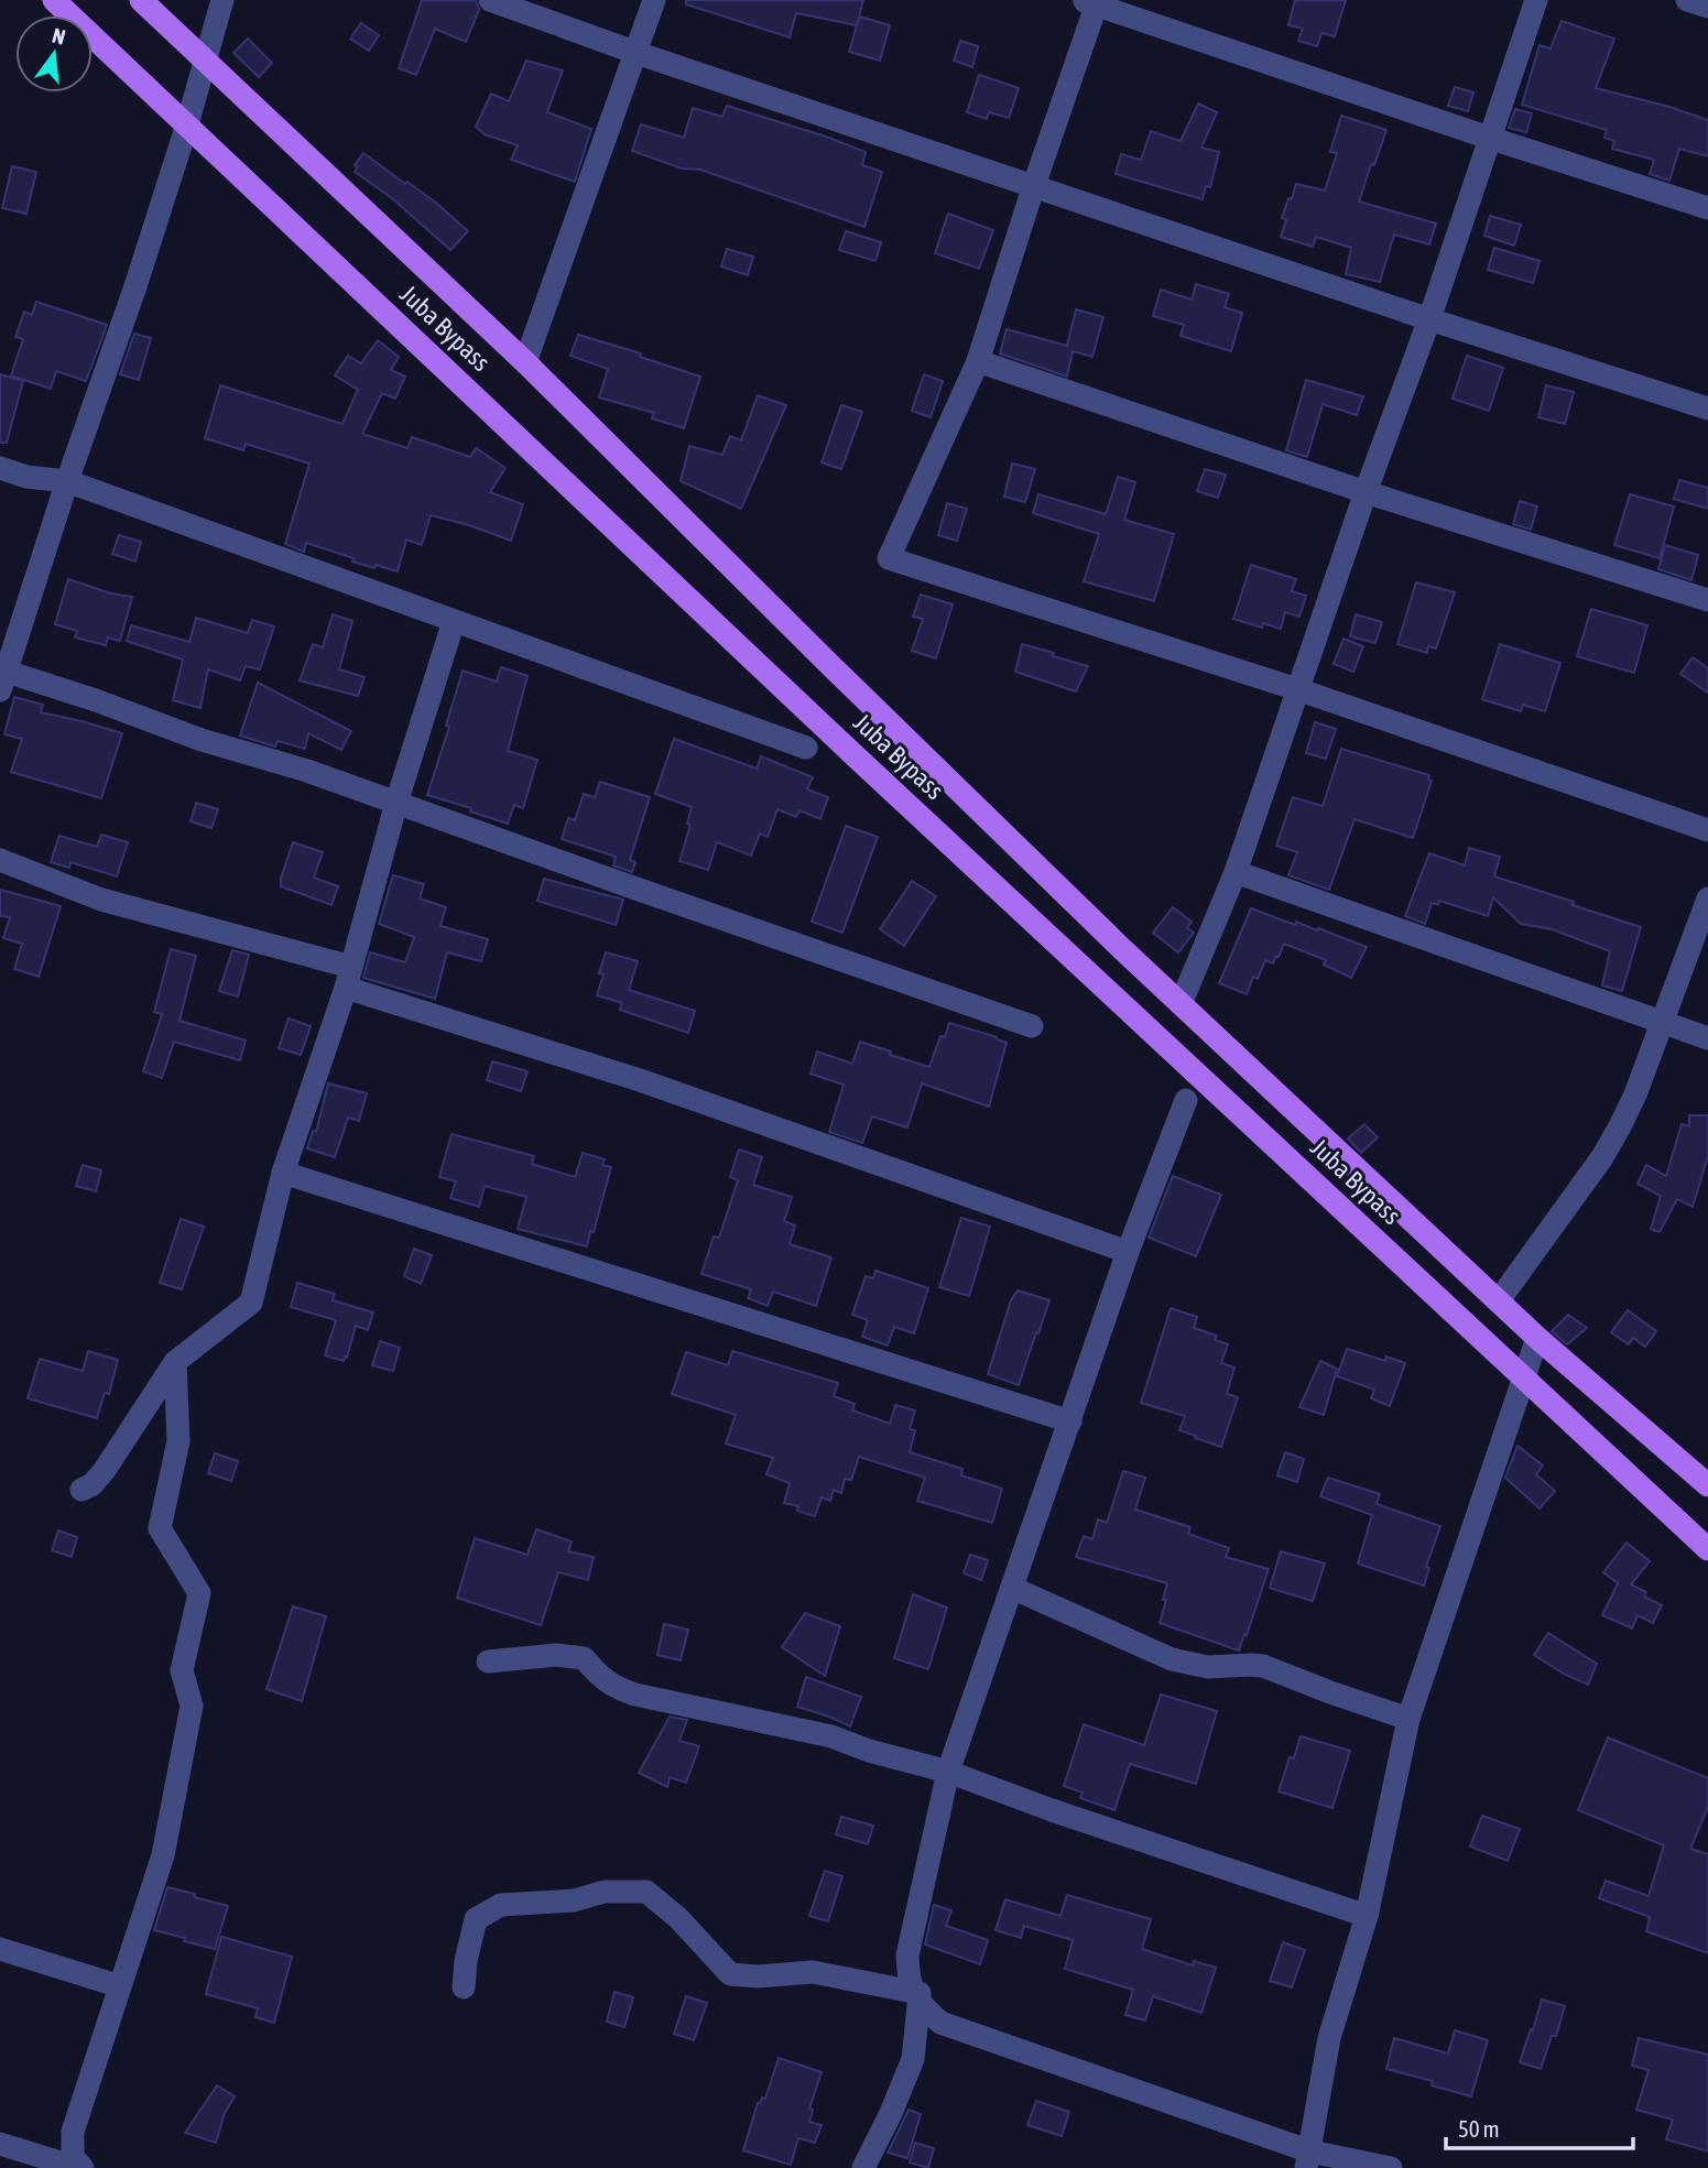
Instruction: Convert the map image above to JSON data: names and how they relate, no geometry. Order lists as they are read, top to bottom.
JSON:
{
  "streets": {
    "main road": ["Juba Bypass"]
  },
  "scale_bar": "50 m",
  "north": "top"
}
